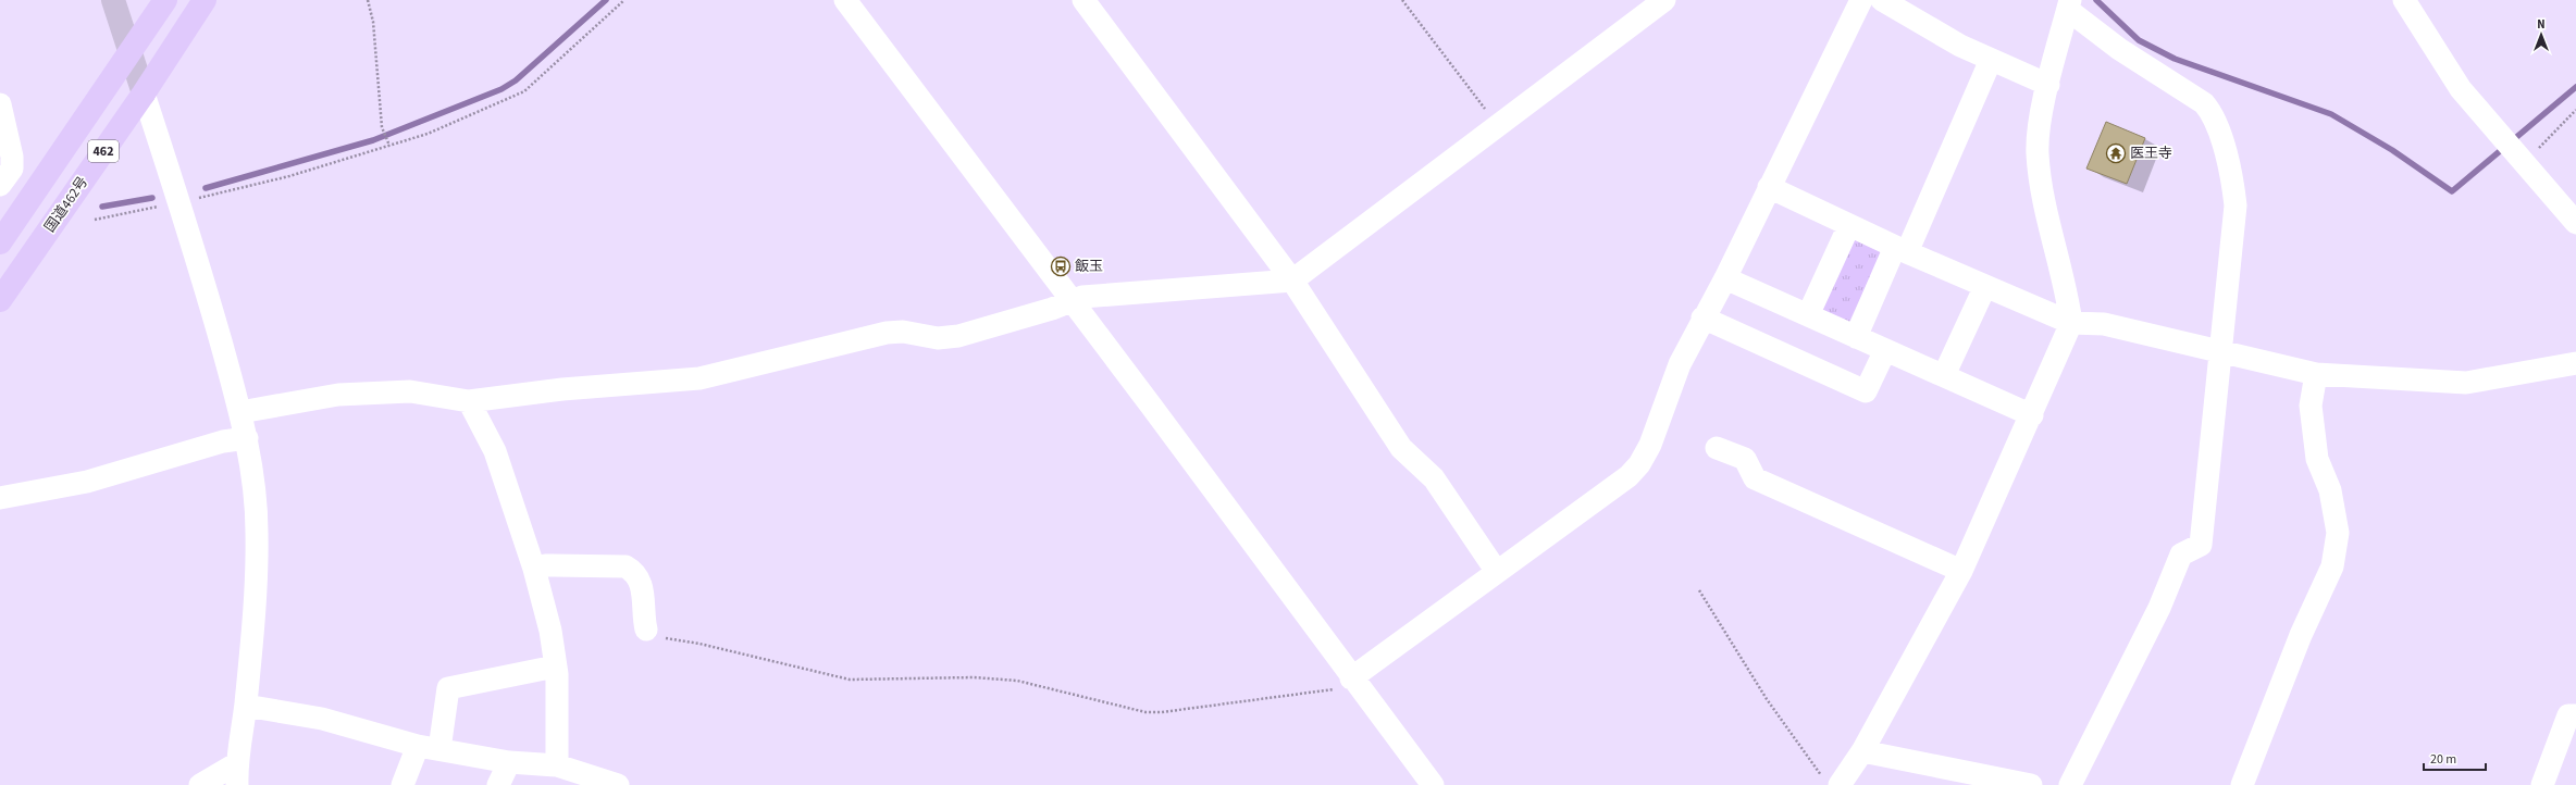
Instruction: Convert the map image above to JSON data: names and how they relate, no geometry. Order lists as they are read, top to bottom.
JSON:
{
  "streets": {
    "highway": ["462", "国道462号"]
  },
  "places": {
    "temple": ["医王寺"],
    "bus stop": ["飯玉"]
  },
  "scale_bar": "20 m",
  "north": "top"
}
